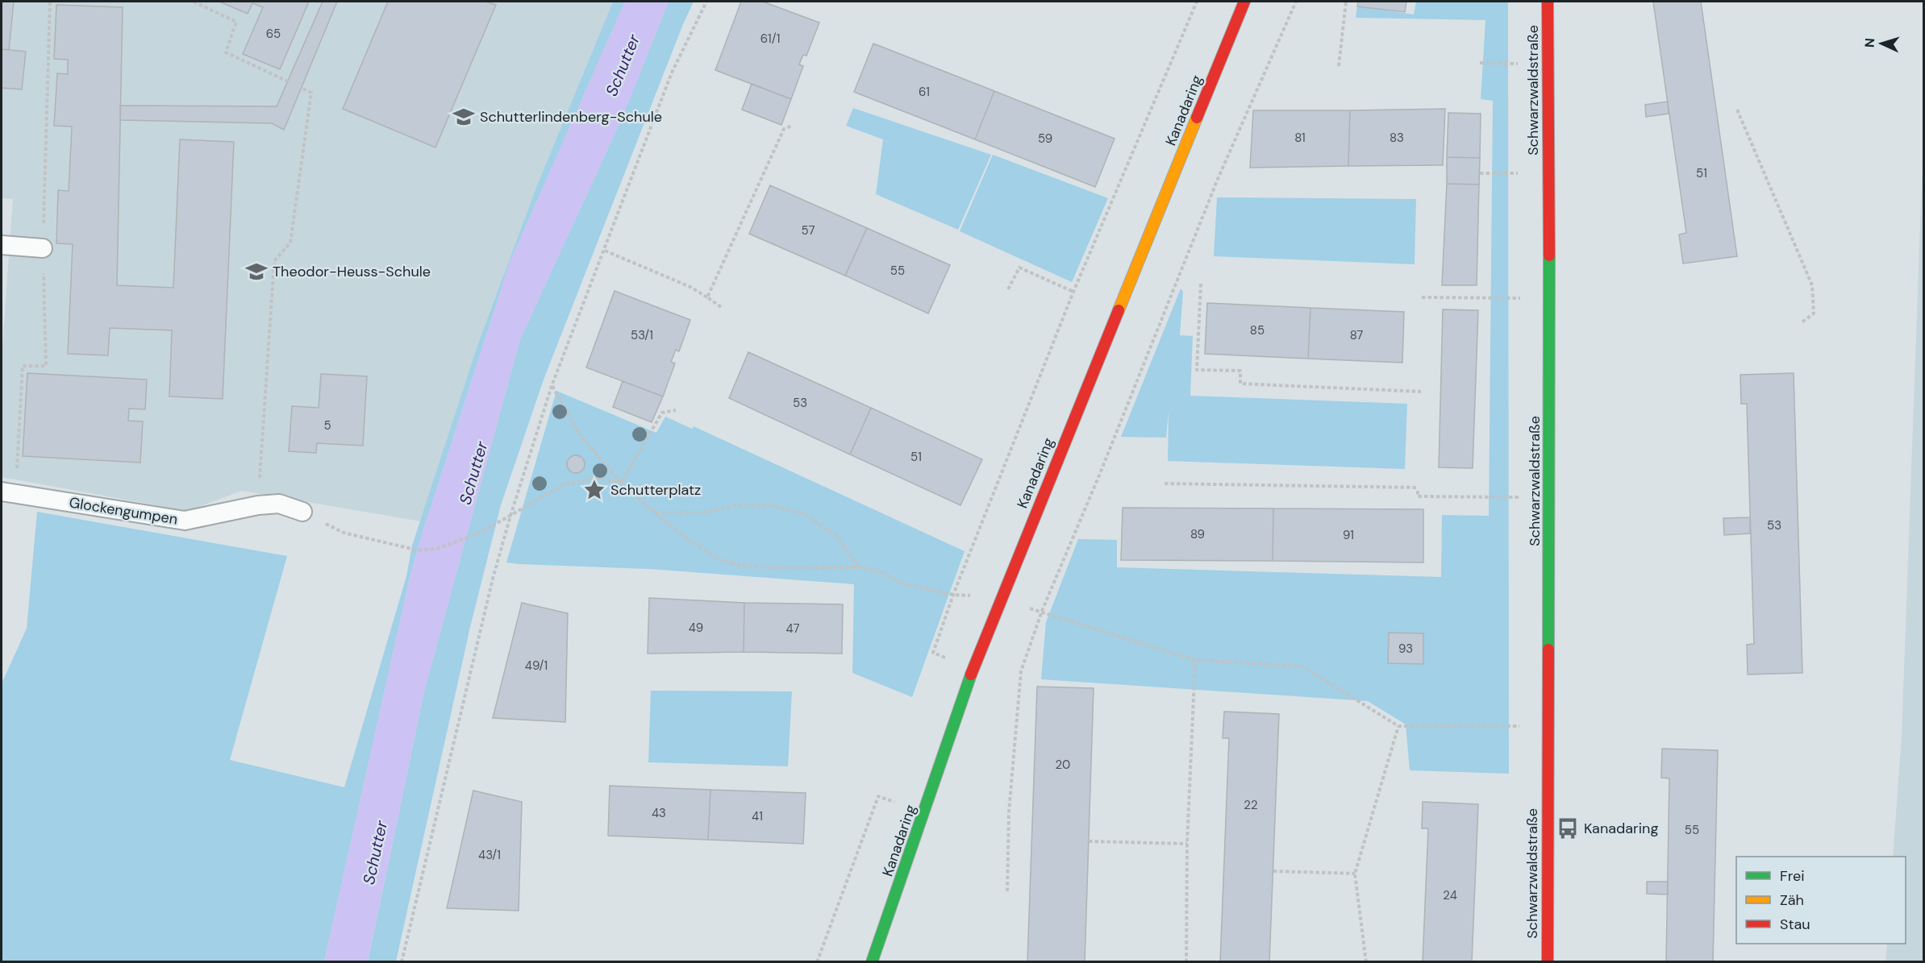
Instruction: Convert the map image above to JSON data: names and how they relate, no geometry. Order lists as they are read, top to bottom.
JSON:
{
  "streets": {
    "street": ["Schwarzwaldstraße", "Kanadaring"],
    "lane": ["Glockengumpen"]
  },
  "water": ["Schutter"],
  "places": {
    "school or university": ["Schutterlindenberg-Schule", "Theodor-Heuss-Schule"],
    "place": ["Schutterplatz"],
    "bus stop": ["Kanadaring"]
  },
  "house_numbers": [
    "65",
    "61/1",
    "61",
    "81",
    "83",
    "59",
    "51",
    "57",
    "55",
    "85",
    "53/1",
    "87",
    "53",
    "5",
    "51",
    "53",
    "89",
    "91",
    "49",
    "47",
    "93",
    "49/1",
    "20",
    "22",
    "43",
    "41",
    "55",
    "43/1",
    "24"
  ],
  "legend": ["Frei", "Zäh", "Stau"],
  "north": "left"
}
